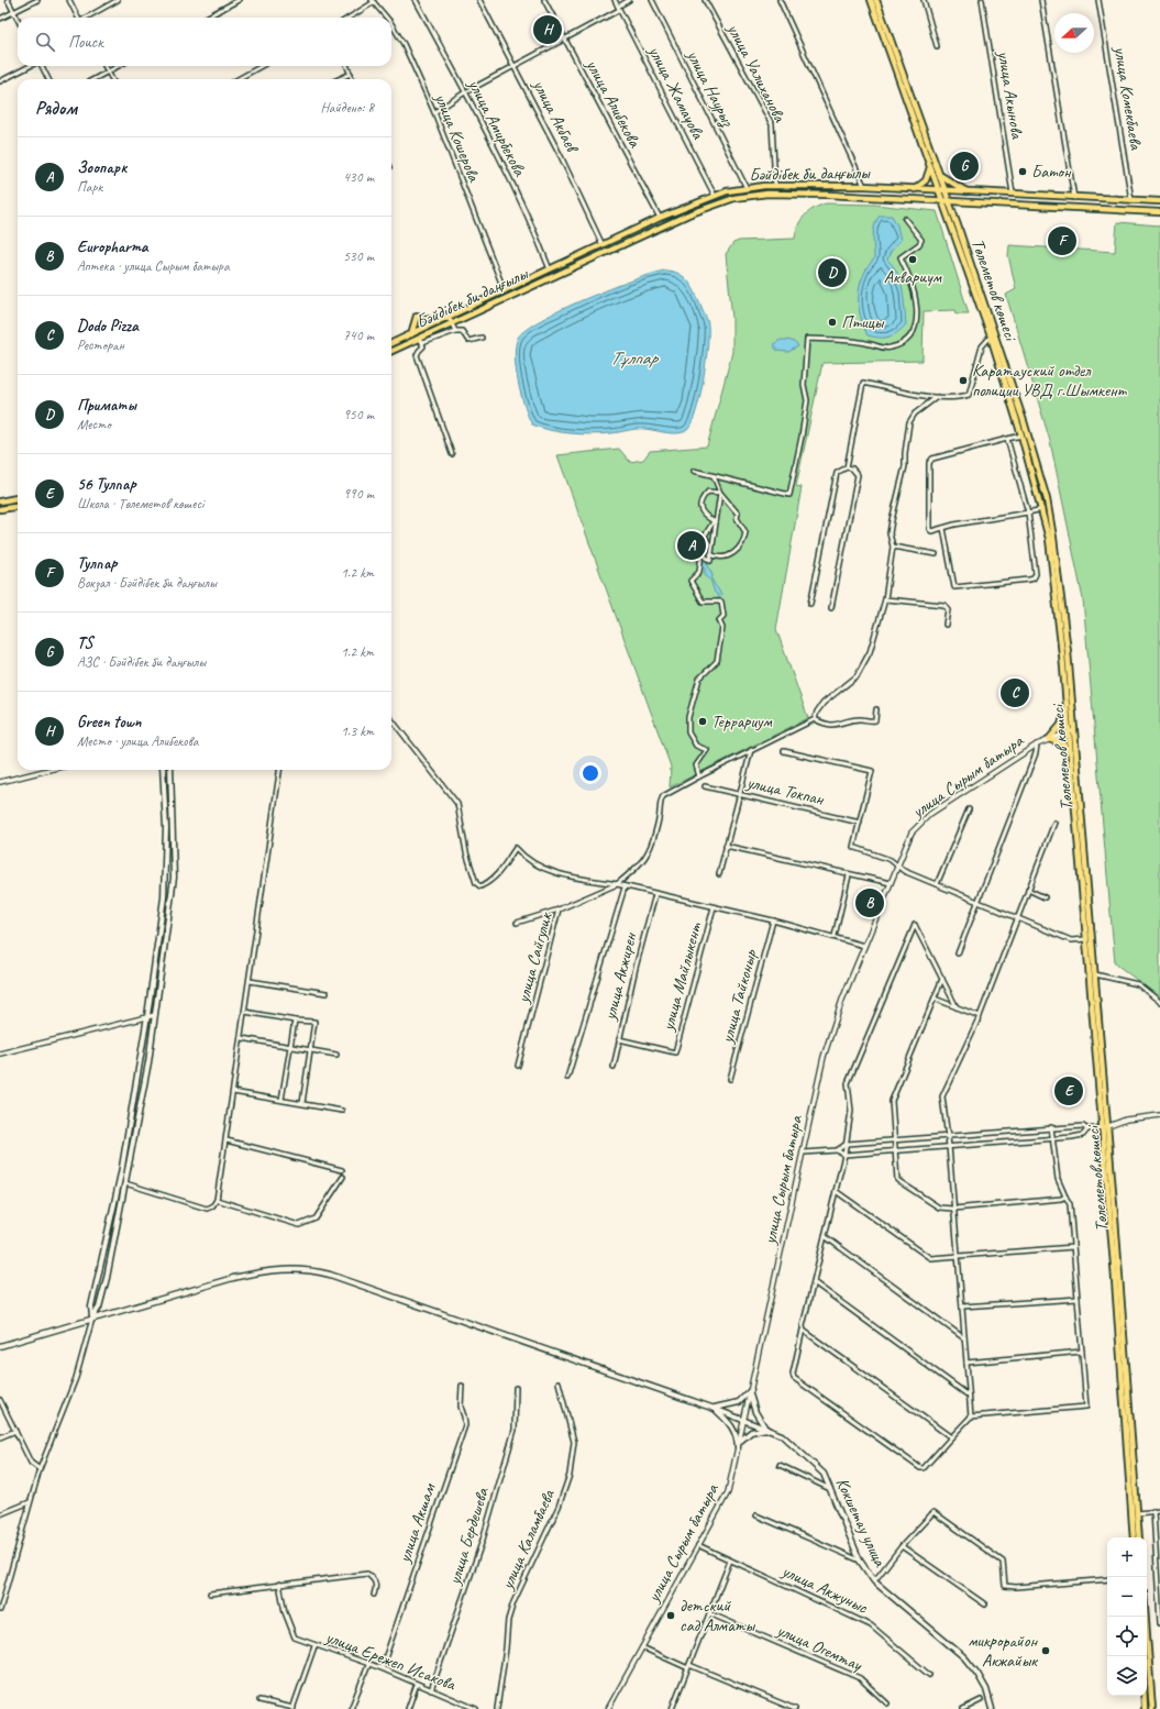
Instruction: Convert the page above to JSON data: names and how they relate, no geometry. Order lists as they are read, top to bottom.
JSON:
{
  "streets": {
    "main road": ["Бәйдібек би даңғылы", "Төлеметов көшесі", "Кокшетау улица"],
    "street": [
      "улица Уалиханова",
      "улица Наурыз",
      "улица Жамауова",
      "улица Акынова",
      "улица Комекбаева",
      "улица Алибекова",
      "улица Акбаев",
      "улица Амирбекова",
      "улица Кошерова",
      "улица Сырым батыра",
      "улица Токпан",
      "улица Сайгулик",
      "улица Акжирен",
      "улица Майлыкент",
      "улица Тайконыр",
      "улица Акшам",
      "улица Бердешева",
      "улица Каламбаева",
      "улица Акжуныс",
      "улица Огемтау",
      "улица Ережеп Исакова"
    ]
  },
  "crossings": [
    ["улица Уалиханова", "Бәйдібек би даңғылы"],
    ["улица Наурыз", "Бәйдібек би даңғылы"],
    ["улица Жамауова", "Бәйдібек би даңғылы"],
    ["улица Акынова", "Бәйдібек би даңғылы"],
    ["улица Комекбаева", "Бәйдібек би даңғылы"],
    ["улица Алибекова", "Бәйдібек би даңғылы"],
    ["улица Акбаев", "Бәйдібек би даңғылы"],
    ["улица Амирбекова", "Бәйдібек би даңғылы"],
    ["улица Кошерова", "Бәйдібек би даңғылы"],
    ["Бәйдібек би даңғылы", "Төлеметов көшесі"],
    ["Төлеметов көшесі", "улица Сырым батыра"],
    ["улица Сырым батыра", "Кокшетау улица"],
    ["улица Сырым батыра", "улица Акжуныс"],
    ["улица Акжирен", "улица Майлыкент"],
    ["улица Акшам", "улица Ережеп Исакова"],
    ["улица Бердешева", "улица Ережеп Исакова"]
  ],
  "water": ["Тұлпар"],
  "places": [
    "Батон",
    "Аквариум",
    "Птицы",
    "Каратауский отдел полиции УВД г.Шымкент",
    "Террариум",
    "детский сад Алматы",
    "микрорайон Акжайык"
  ],
  "north": "left",
  "page": {
    "pins": [
      "H",
      "G",
      "F",
      "D",
      "A",
      "C",
      "B",
      "E"
    ],
    "search": "Поиск",
    "heading": ["Рядом", "Найдено: 8"],
    "list": [
      {
        "mark": "A",
        "name": "Зоопарк",
        "note": "Парк",
        "value": "430 m"
      },
      {
        "mark": "B",
        "name": "Europharma",
        "note": "Аптека · улица Сырым батыра",
        "value": "530 m"
      },
      {
        "mark": "C",
        "name": "Dodo Pizza",
        "note": "Ресторан",
        "value": "740 m"
      },
      {
        "mark": "D",
        "name": "Приматы",
        "note": "Место",
        "value": "950 m"
      },
      {
        "mark": "E",
        "name": "56 Тулпар",
        "note": "Школа · Төлеметов көшесі",
        "value": "990 m"
      },
      {
        "mark": "F",
        "name": "Тулпар",
        "note": "Вокзал · Бәйдібек би даңғылы",
        "value": "1.2 km"
      },
      {
        "mark": "G",
        "name": "TS",
        "note": "АЗС · Бәйдібек би даңғылы",
        "value": "1.2 km"
      },
      {
        "mark": "H",
        "name": "Green town",
        "note": "Место · улица Алибекова",
        "value": "1.3 km"
      }
    ],
    "map_buttons": ["+", "−"]
  }
}
